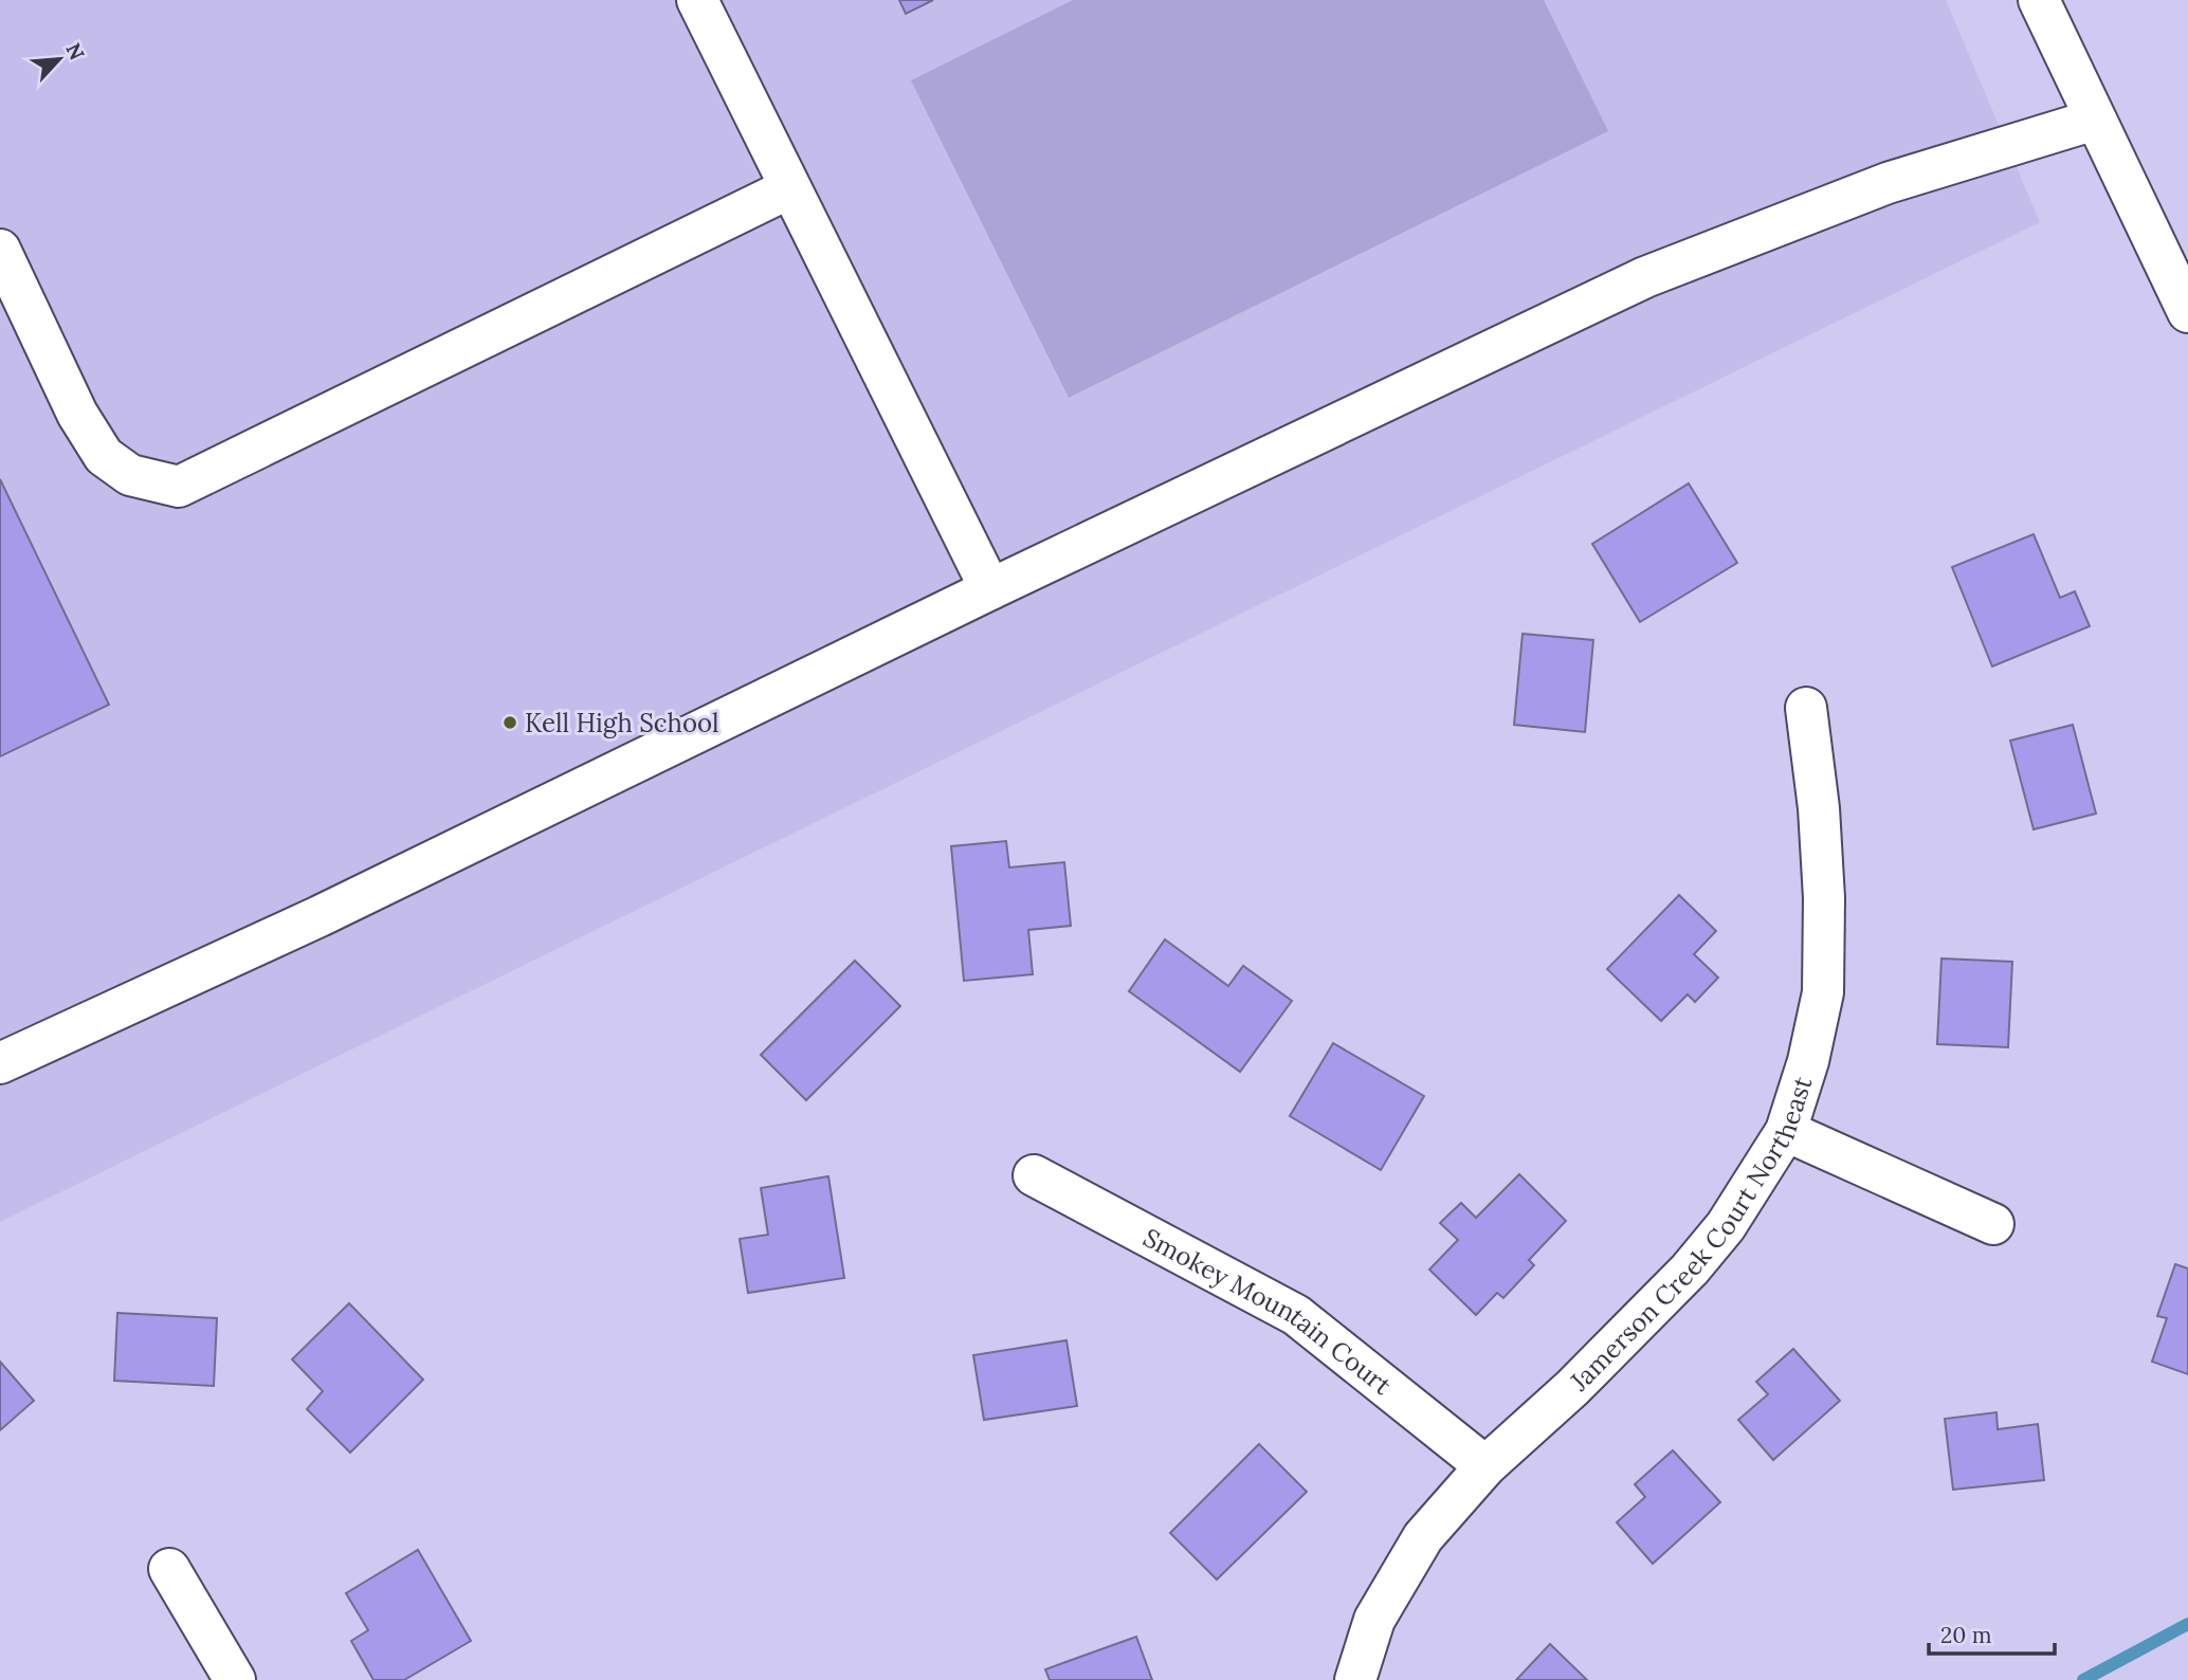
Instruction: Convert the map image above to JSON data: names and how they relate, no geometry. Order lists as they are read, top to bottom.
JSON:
{
  "streets": {
    "street": ["Jamerson Creek Court Northeast", "Smokey Mountain Court"]
  },
  "crossings": [
    ["Jamerson Creek Court Northeast", "Smokey Mountain Court"]
  ],
  "places": ["Kell High School"],
  "scale_bar": "20 m",
  "north": "top right"
}
